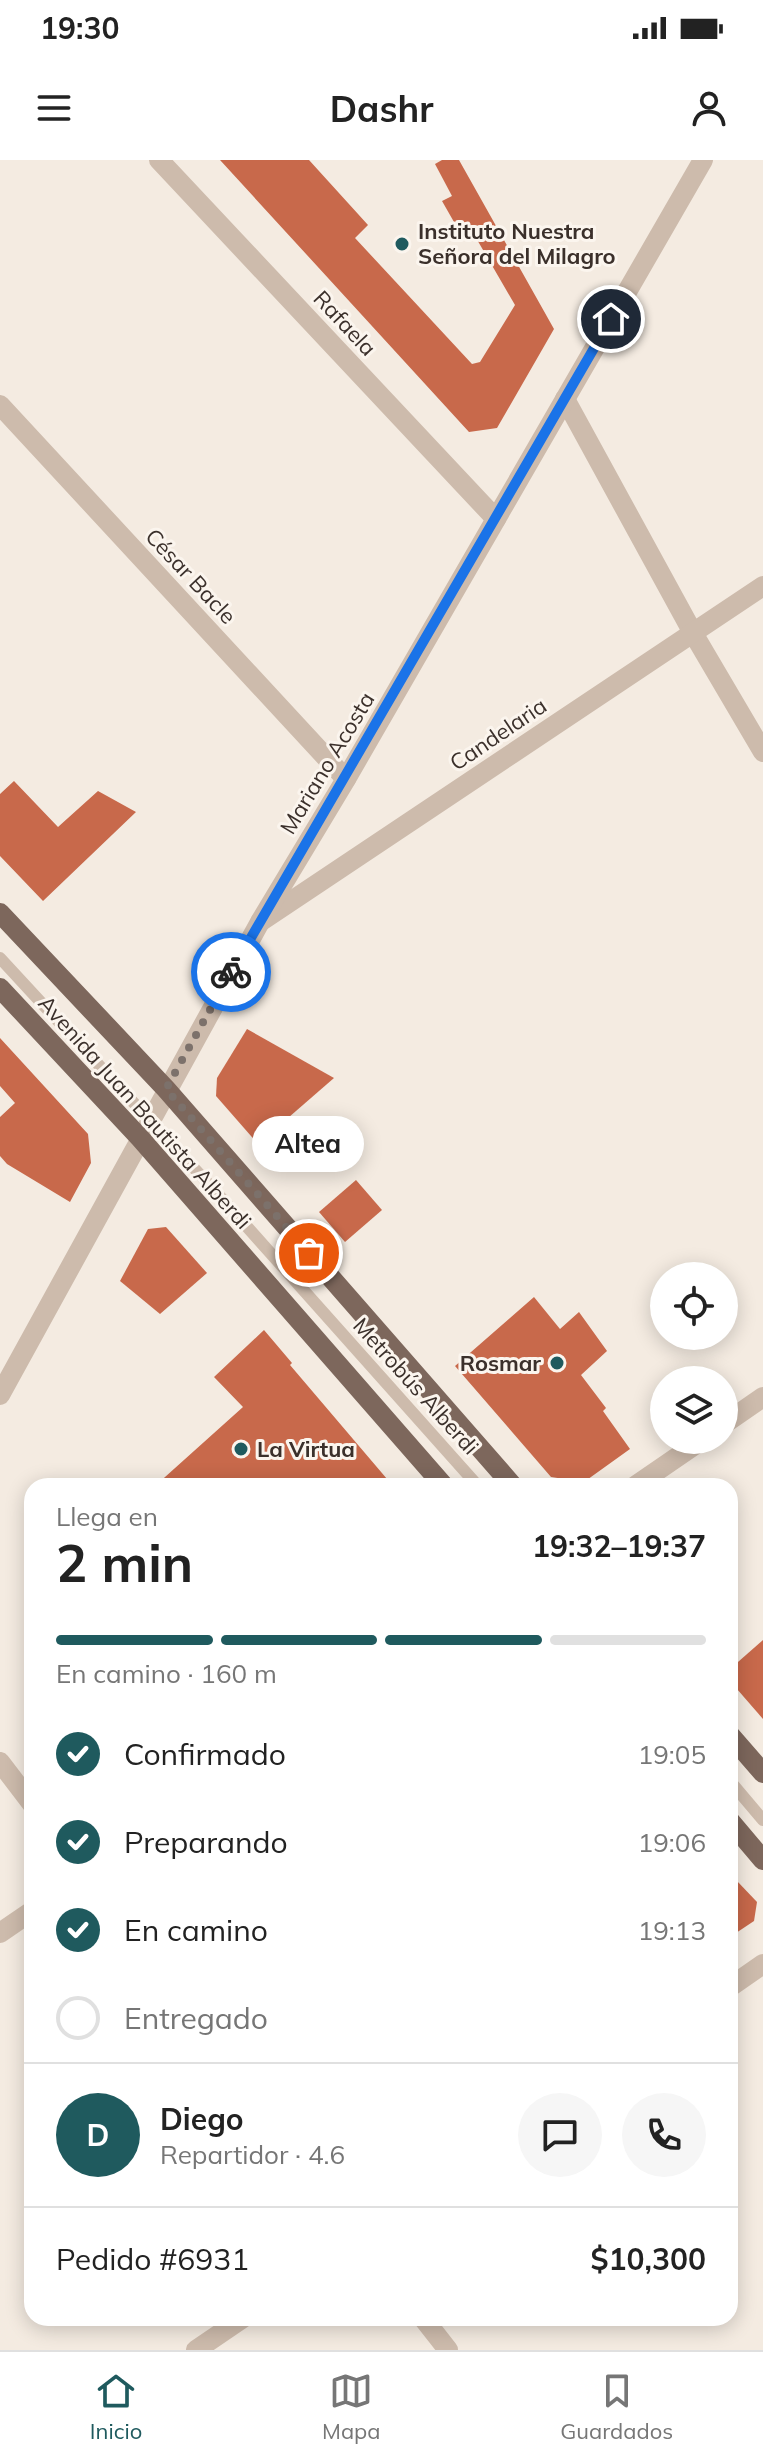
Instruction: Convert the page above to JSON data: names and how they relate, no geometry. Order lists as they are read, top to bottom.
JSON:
{
  "streets": {
    "main road": ["Avenida Juan Bautista Alberdi"],
    "street": [
      "Rafaela",
      "César Bacle",
      "Candelaria",
      "Mariano Acosta"
    ],
    "lane": ["Metrobús Alberdi"]
  },
  "crossings": [
    ["Rafaela", "Mariano Acosta"],
    ["César Bacle", "Mariano Acosta"],
    ["Candelaria", "Mariano Acosta"],
    ["Mariano Acosta", "Avenida Juan Bautista Alberdi"],
    ["Mariano Acosta", "Metrobús Alberdi"]
  ],
  "places": [
    "Instituto Nuestra Señora del Milagro",
    "Altea",
    "Rosmar",
    "La Virtua"
  ],
  "page": {
    "status": "19:30",
    "header": "Dashr",
    "bubble": "Altea",
    "heading": ["2 min", "Llega en", "19:32–19:37"],
    "panel": [
      "Diego",
      "Repartidor · 4.6",
      "Pedido #6931",
      "$10,300"
    ],
    "bar": "En camino · 160 m",
    "list": [
      ["Confirmado", "19:05"],
      ["Preparando", "19:06"],
      ["En camino", "19:13"],
      "Entregado"
    ],
    "round": "D",
    "tabs": ["Inicio", "Mapa", "Guardados"]
  }
}
